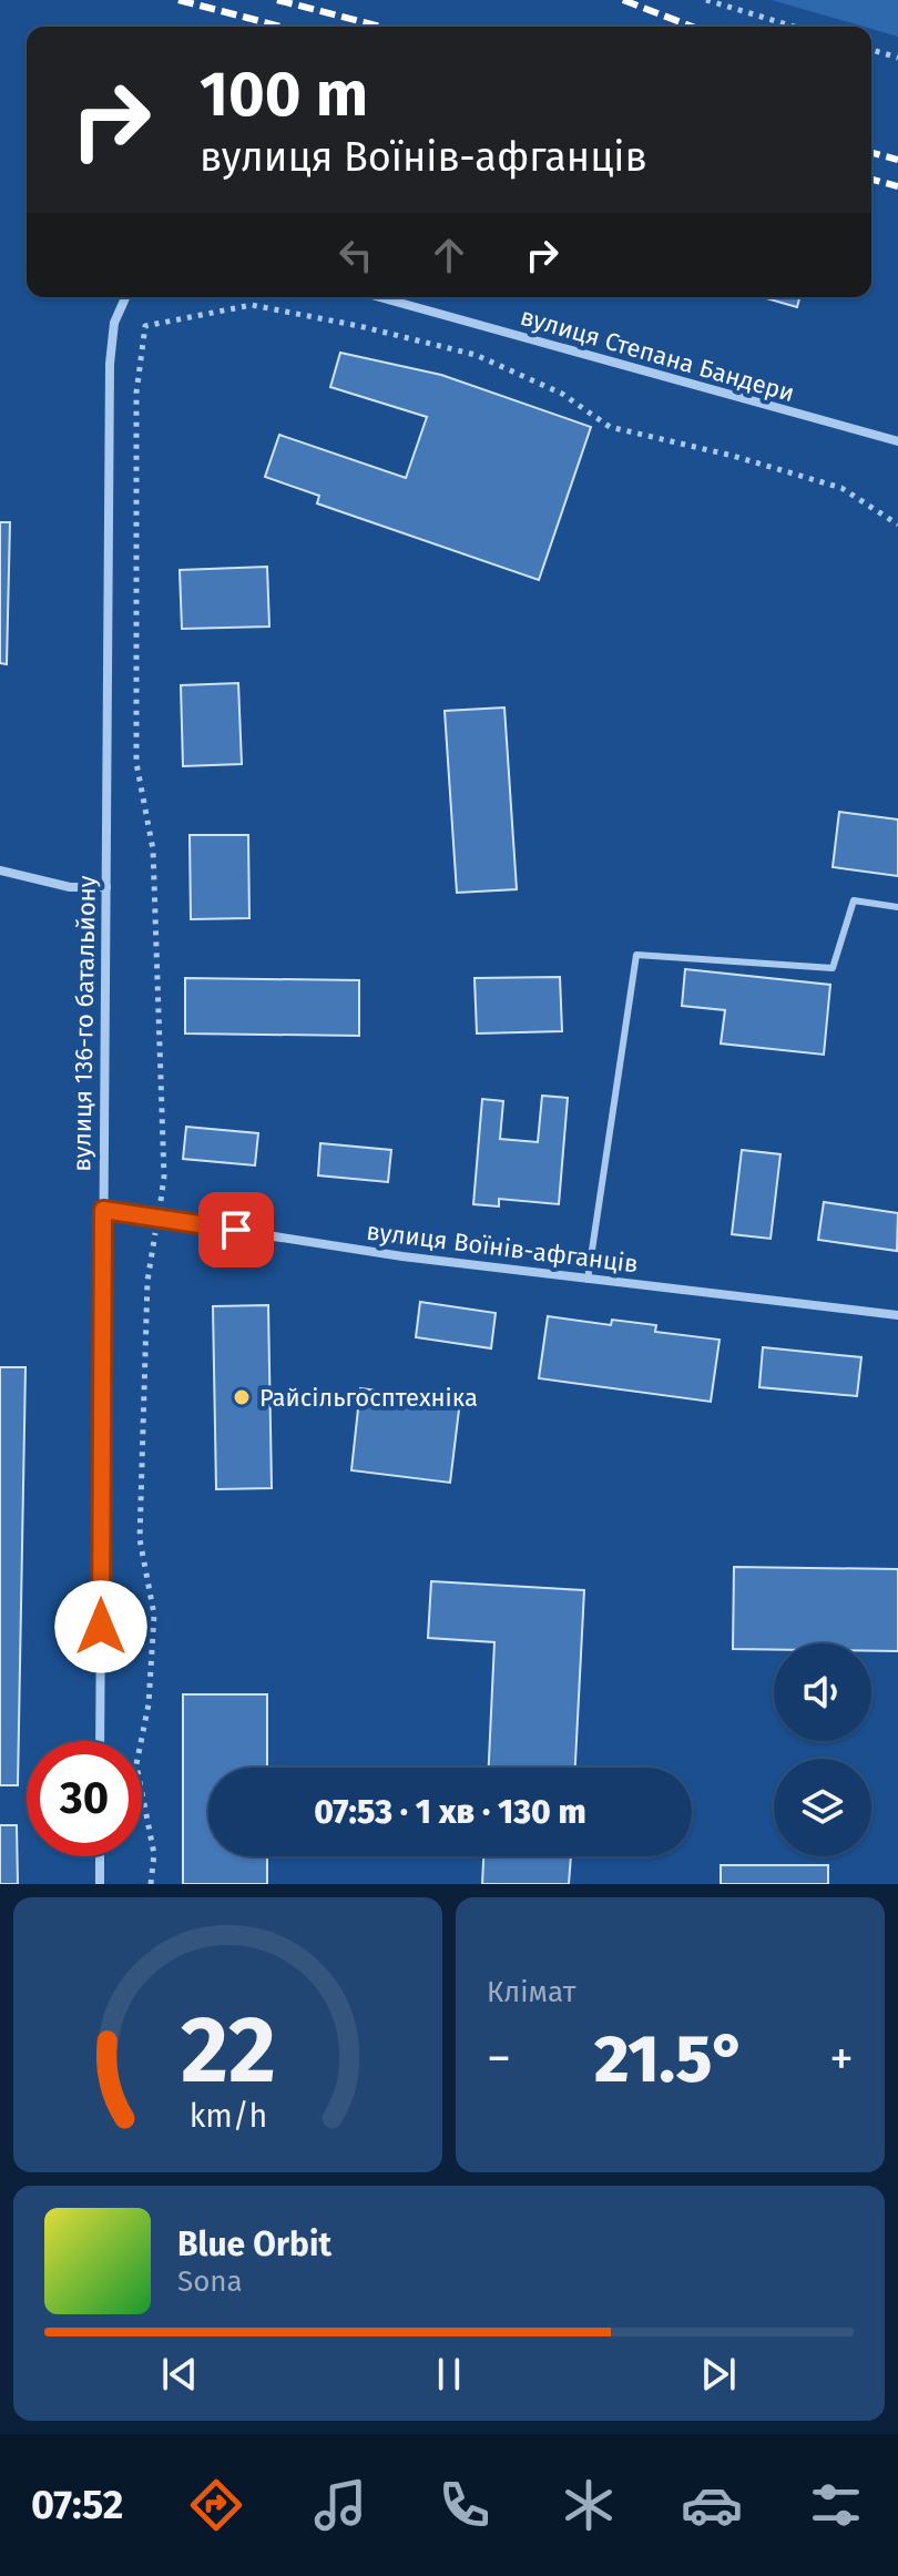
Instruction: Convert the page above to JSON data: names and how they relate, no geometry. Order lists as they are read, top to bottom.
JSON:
{
  "streets": {
    "street": ["вулиця Степана Бандери", "вулиця 136-го батальйону", "вулиця Воїнів-афганців"]
  },
  "crossings": [
    ["вулиця 136-го батальйону", "вулиця Воїнів-афганців"]
  ],
  "places": ["Райсільгосптехніка"],
  "page": {
    "turn": ["100 m", "вулиця Воїнів-афганців"],
    "limit": "30",
    "trip": "07:53 · 1 хв · 130 m",
    "tile": "Клімат",
    "heat": ["−", "21.5°", "+"],
    "song": ["Blue Orbit", "Sona"],
    "tabs": "07:52",
    "gauge": ["22", "km/h"]
  }
}
